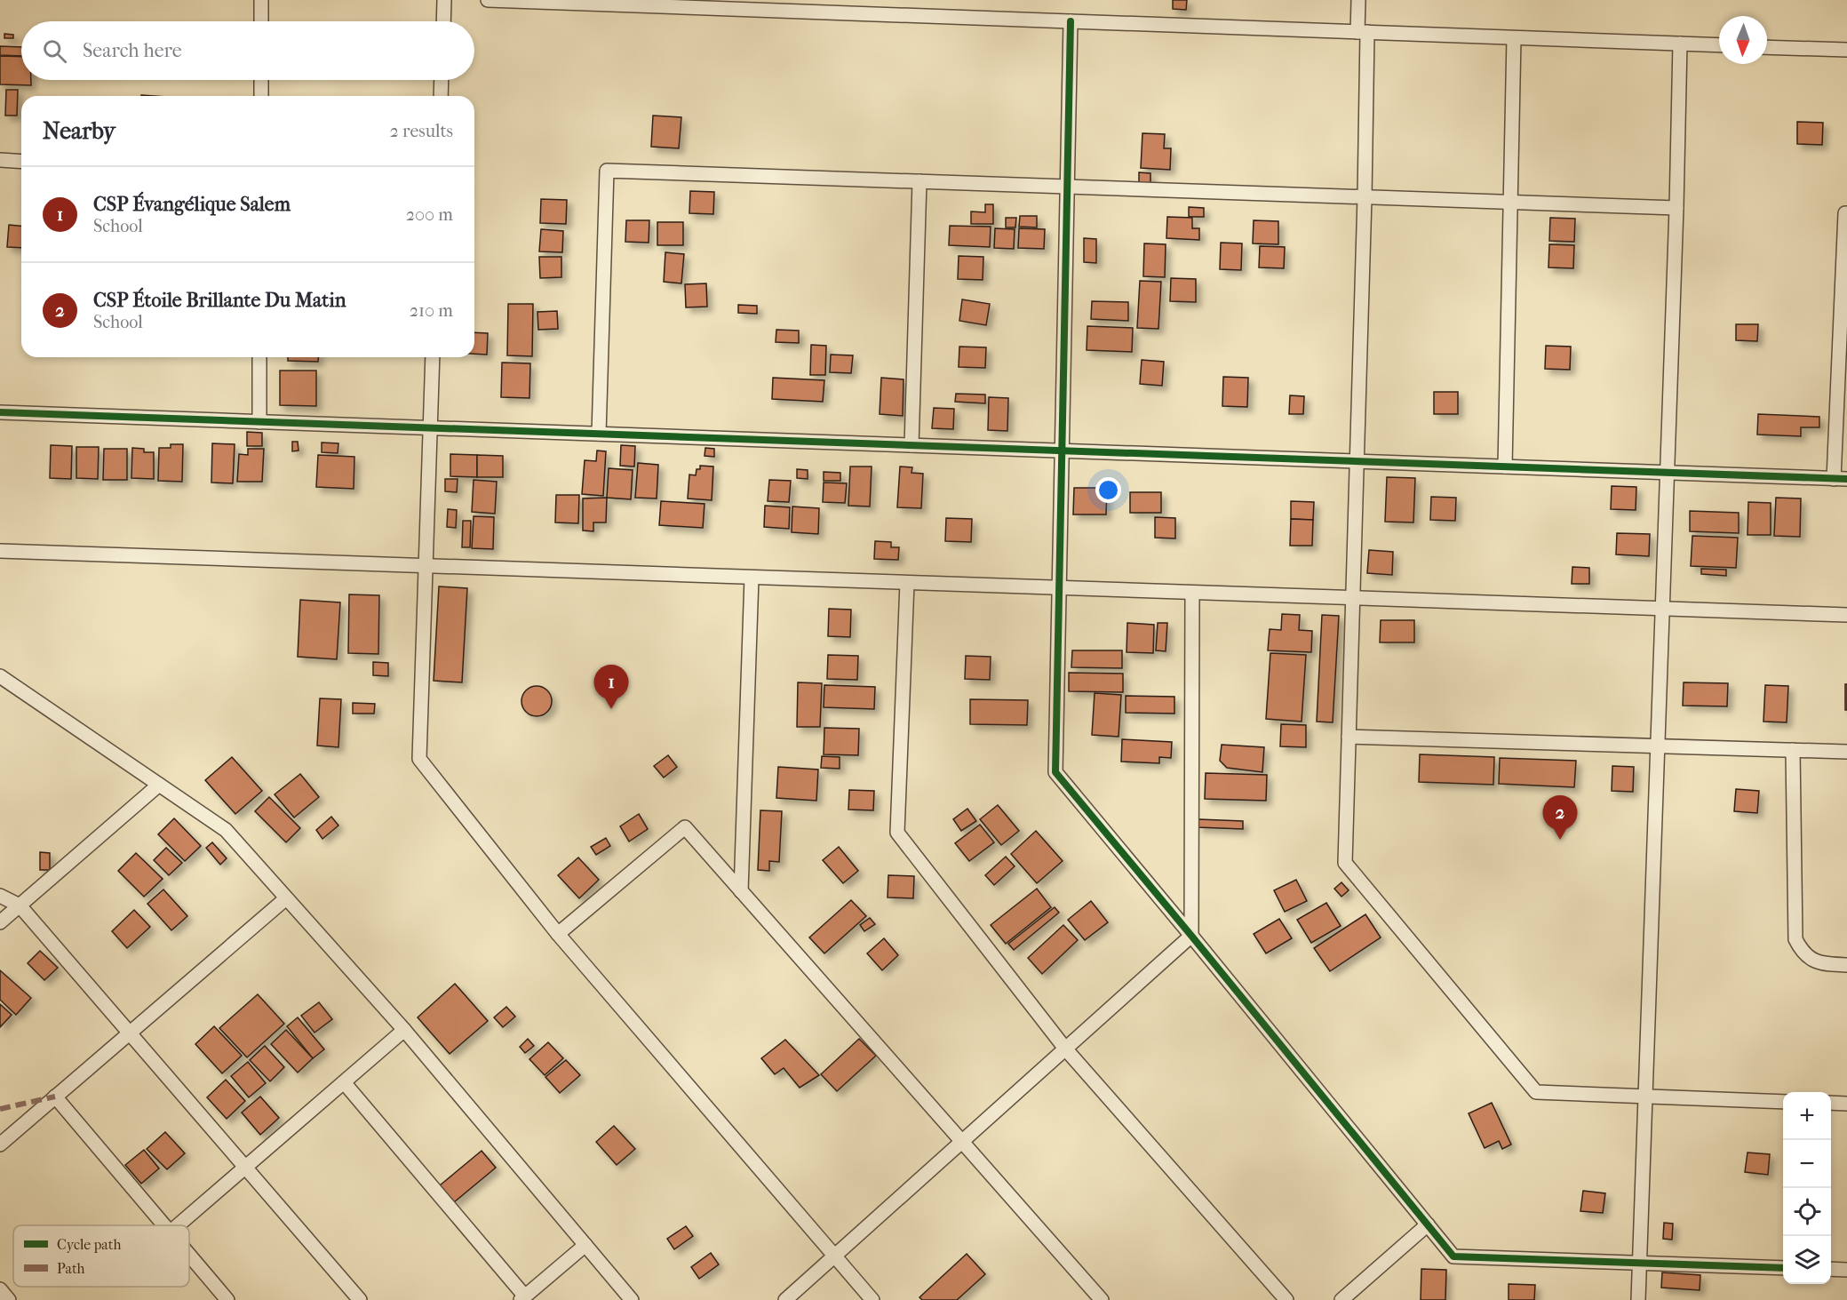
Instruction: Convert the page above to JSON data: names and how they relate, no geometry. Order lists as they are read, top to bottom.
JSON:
{
  "legend": ["Cycle path", "Path"],
  "north": "bottom",
  "page": {
    "search": "Search here",
    "heading": ["Nearby", "2 results"],
    "list": [
      {
        "mark": "1",
        "name": "CSP Évangélique Salem",
        "note": "School",
        "value": "200 m"
      },
      {
        "mark": "2",
        "name": "CSP Étoile Brillante Du Matin",
        "note": "School",
        "value": "210 m"
      }
    ],
    "pins": ["1", "2"],
    "map_buttons": ["+", "−"]
  }
}
